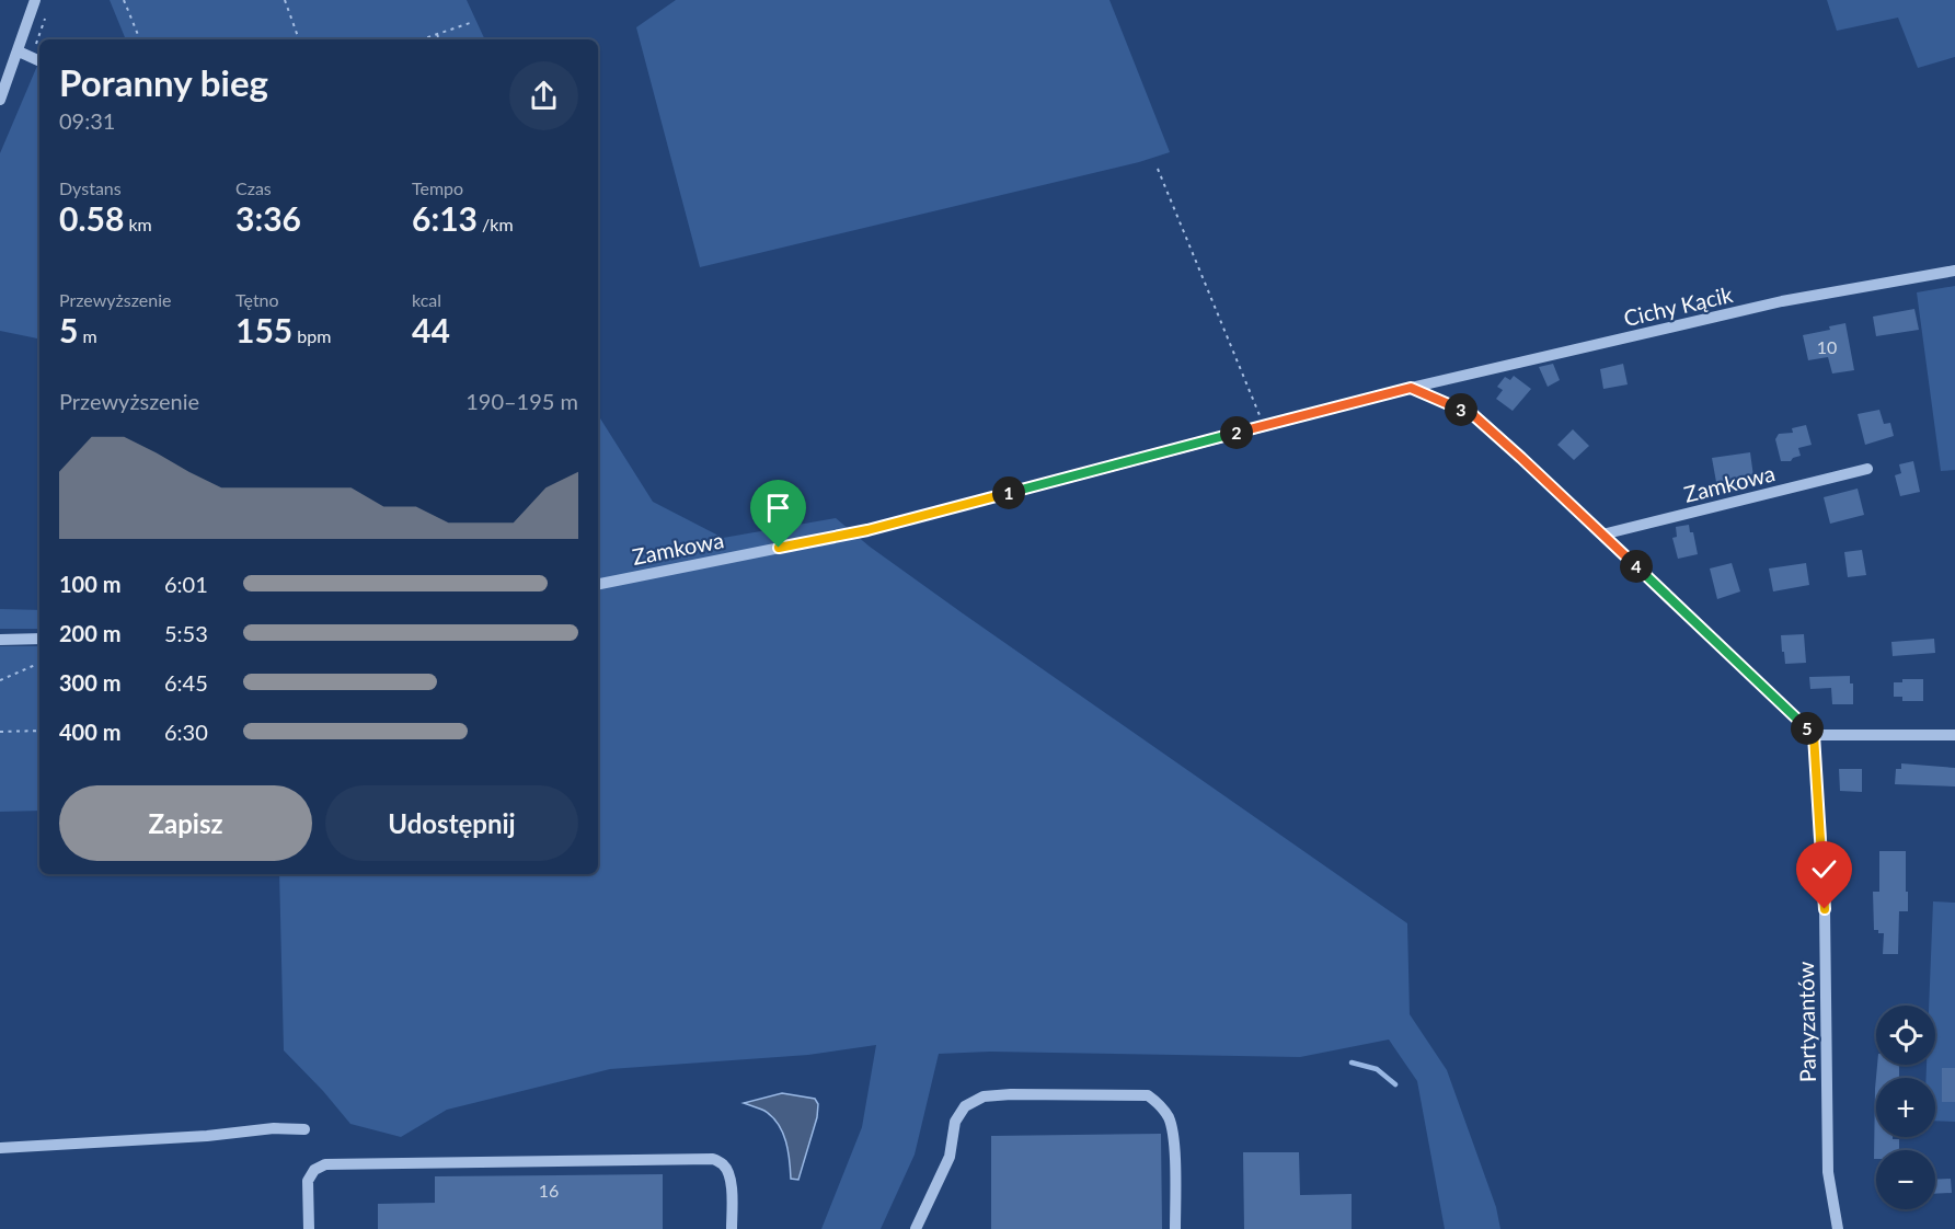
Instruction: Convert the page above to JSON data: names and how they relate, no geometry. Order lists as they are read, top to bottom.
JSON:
{
  "streets": {
    "street": ["Cichy Kącik", "Zamkowa", "Partyzantów"]
  },
  "crossings": [
    ["Cichy Kącik", "Zamkowa"]
  ],
  "house_numbers": ["10", "16"],
  "page": {
    "heading": ["Poranny bieg", "09:31"],
    "stats": [
      ["Dystans", "0.58 km"],
      ["Czas", "3:36"],
      ["Tempo", "6:13 /km"],
      ["Przewyższenie", "5 m"],
      ["Tętno", "155 bpm"],
      ["kcal", "44"]
    ],
    "chart": ["Przewyższenie", "190–195 m"],
    "pins": [
      "3",
      "2",
      "1",
      "4",
      "5"
    ],
    "list": [
      {
        "name": "100 m",
        "note": "6:01"
      },
      {
        "name": "200 m",
        "note": "5:53"
      },
      {
        "name": "300 m",
        "note": "6:45"
      },
      {
        "name": "400 m",
        "note": "6:30"
      }
    ],
    "buttons": ["Zapisz", "Udostępnij"],
    "map_buttons": ["+", "−"]
  }
}
